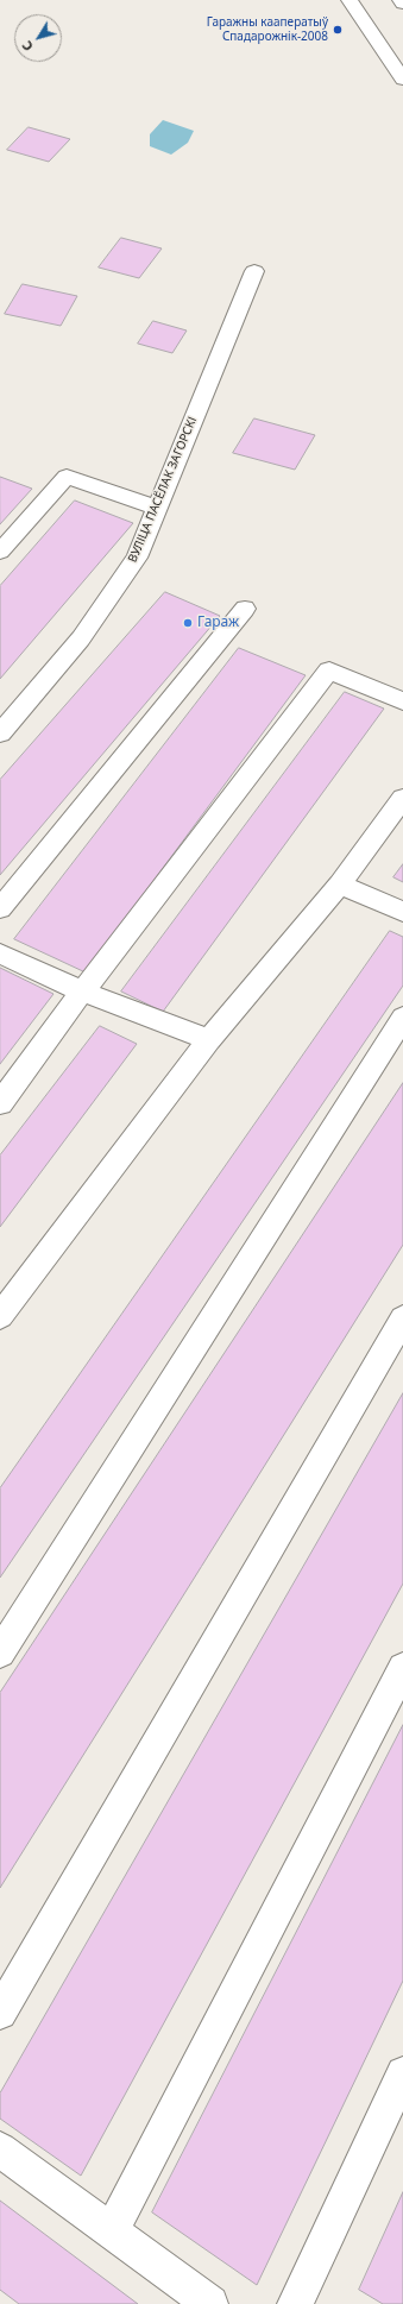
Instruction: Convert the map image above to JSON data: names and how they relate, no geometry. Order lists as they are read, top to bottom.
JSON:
{
  "streets": {
    "main road": ["ВУЛІЦА ПАСЁЛАК ЗАГОРСКІ"]
  },
  "places": ["Гаражны кааператыў Спадарожнік-2008", "Гараж"],
  "north": "bottom left"
}
